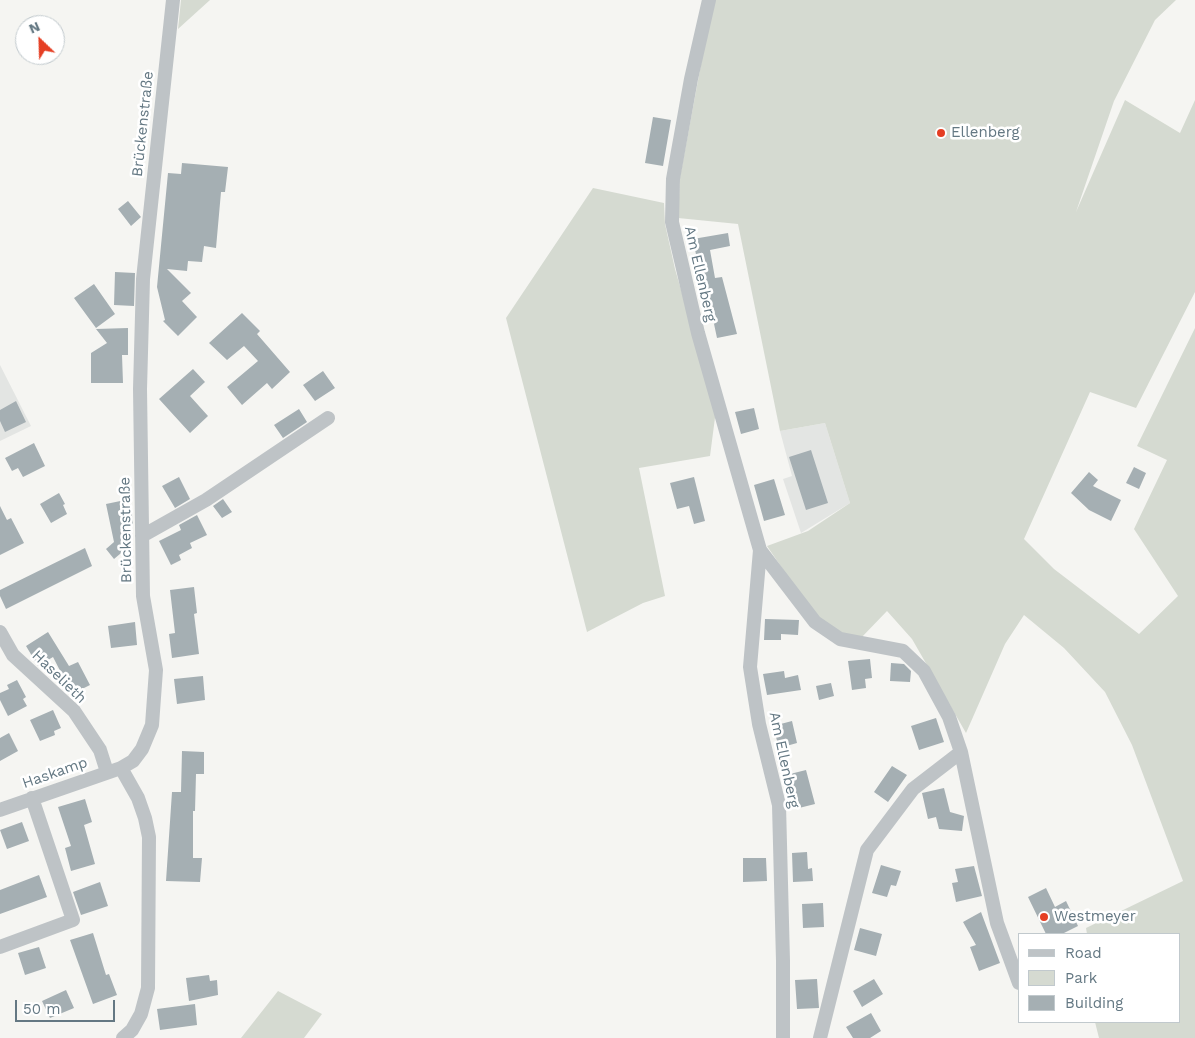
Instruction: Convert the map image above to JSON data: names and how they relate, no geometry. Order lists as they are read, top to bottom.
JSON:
{
  "streets": {
    "street": [
      "Brückenstraße",
      "Am Ellenberg",
      "Haselieth",
      "Haskamp"
    ]
  },
  "crossings": [
    ["Brückenstraße", "Haskamp"],
    ["Haselieth", "Haskamp"]
  ],
  "places": ["Ellenberg", "Westmeyer"],
  "legend": ["Road", "Park", "Building"],
  "scale_bar": "50 m",
  "north": "top left"
}
